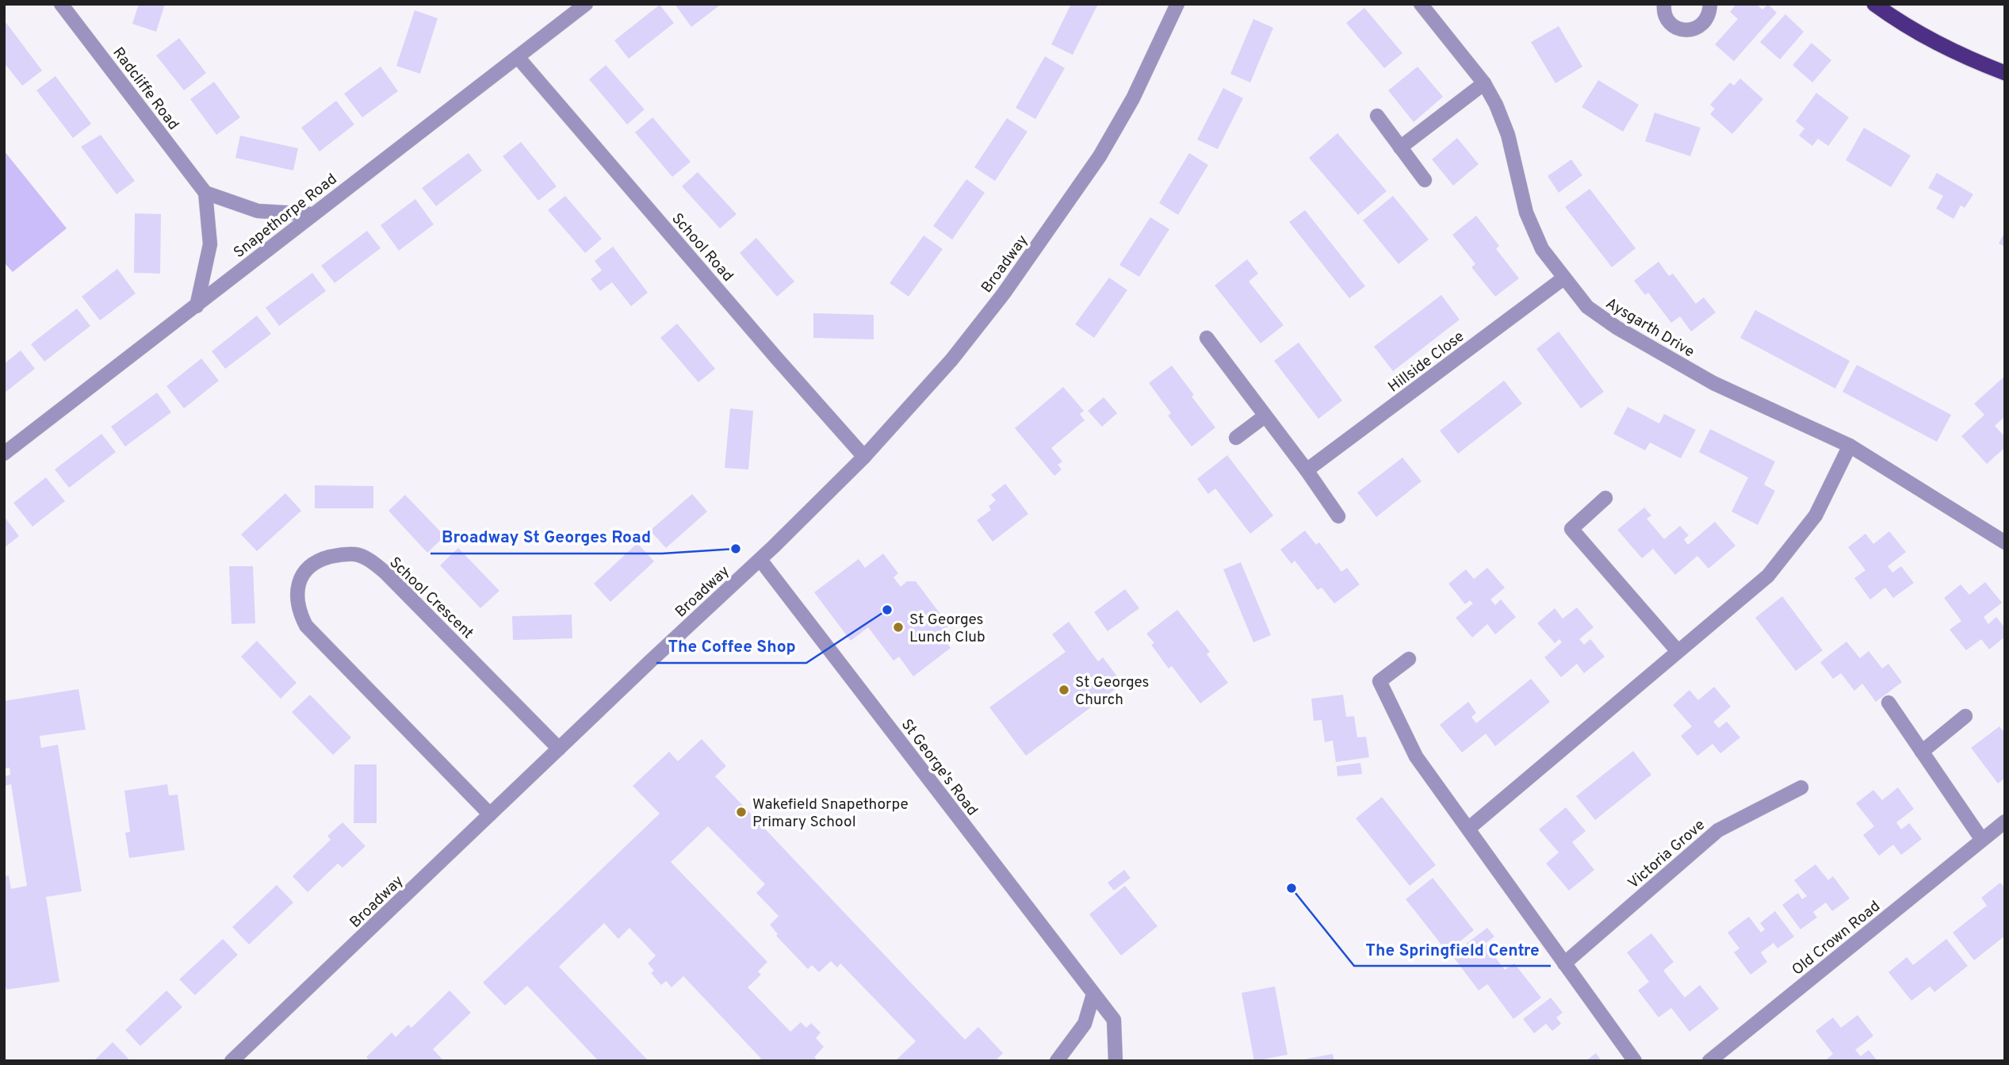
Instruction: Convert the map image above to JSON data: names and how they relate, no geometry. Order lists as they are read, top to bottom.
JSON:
{
  "streets": {
    "street": [
      "Radcliffe Road",
      "Snapethorpe Road",
      "School Road",
      "Broadway",
      "Aysgarth Drive",
      "Hillside Close",
      "School Crescent",
      "St George's Road",
      "Victoria Grove",
      "Old Crown Road"
    ]
  },
  "crossings": [
    ["Snapethorpe Road", "School Road"],
    ["School Road", "Broadway"],
    ["Broadway", "School Crescent"],
    ["Broadway", "St George's Road"],
    ["Aysgarth Drive", "Hillside Close"]
  ],
  "places": [
    "Broadway St Georges Road",
    "The Coffee Shop",
    "St Georges Lunch Club",
    "St Georges Church",
    "Wakefield Snapethorpe Primary School",
    "The Springfield Centre"
  ]
}
